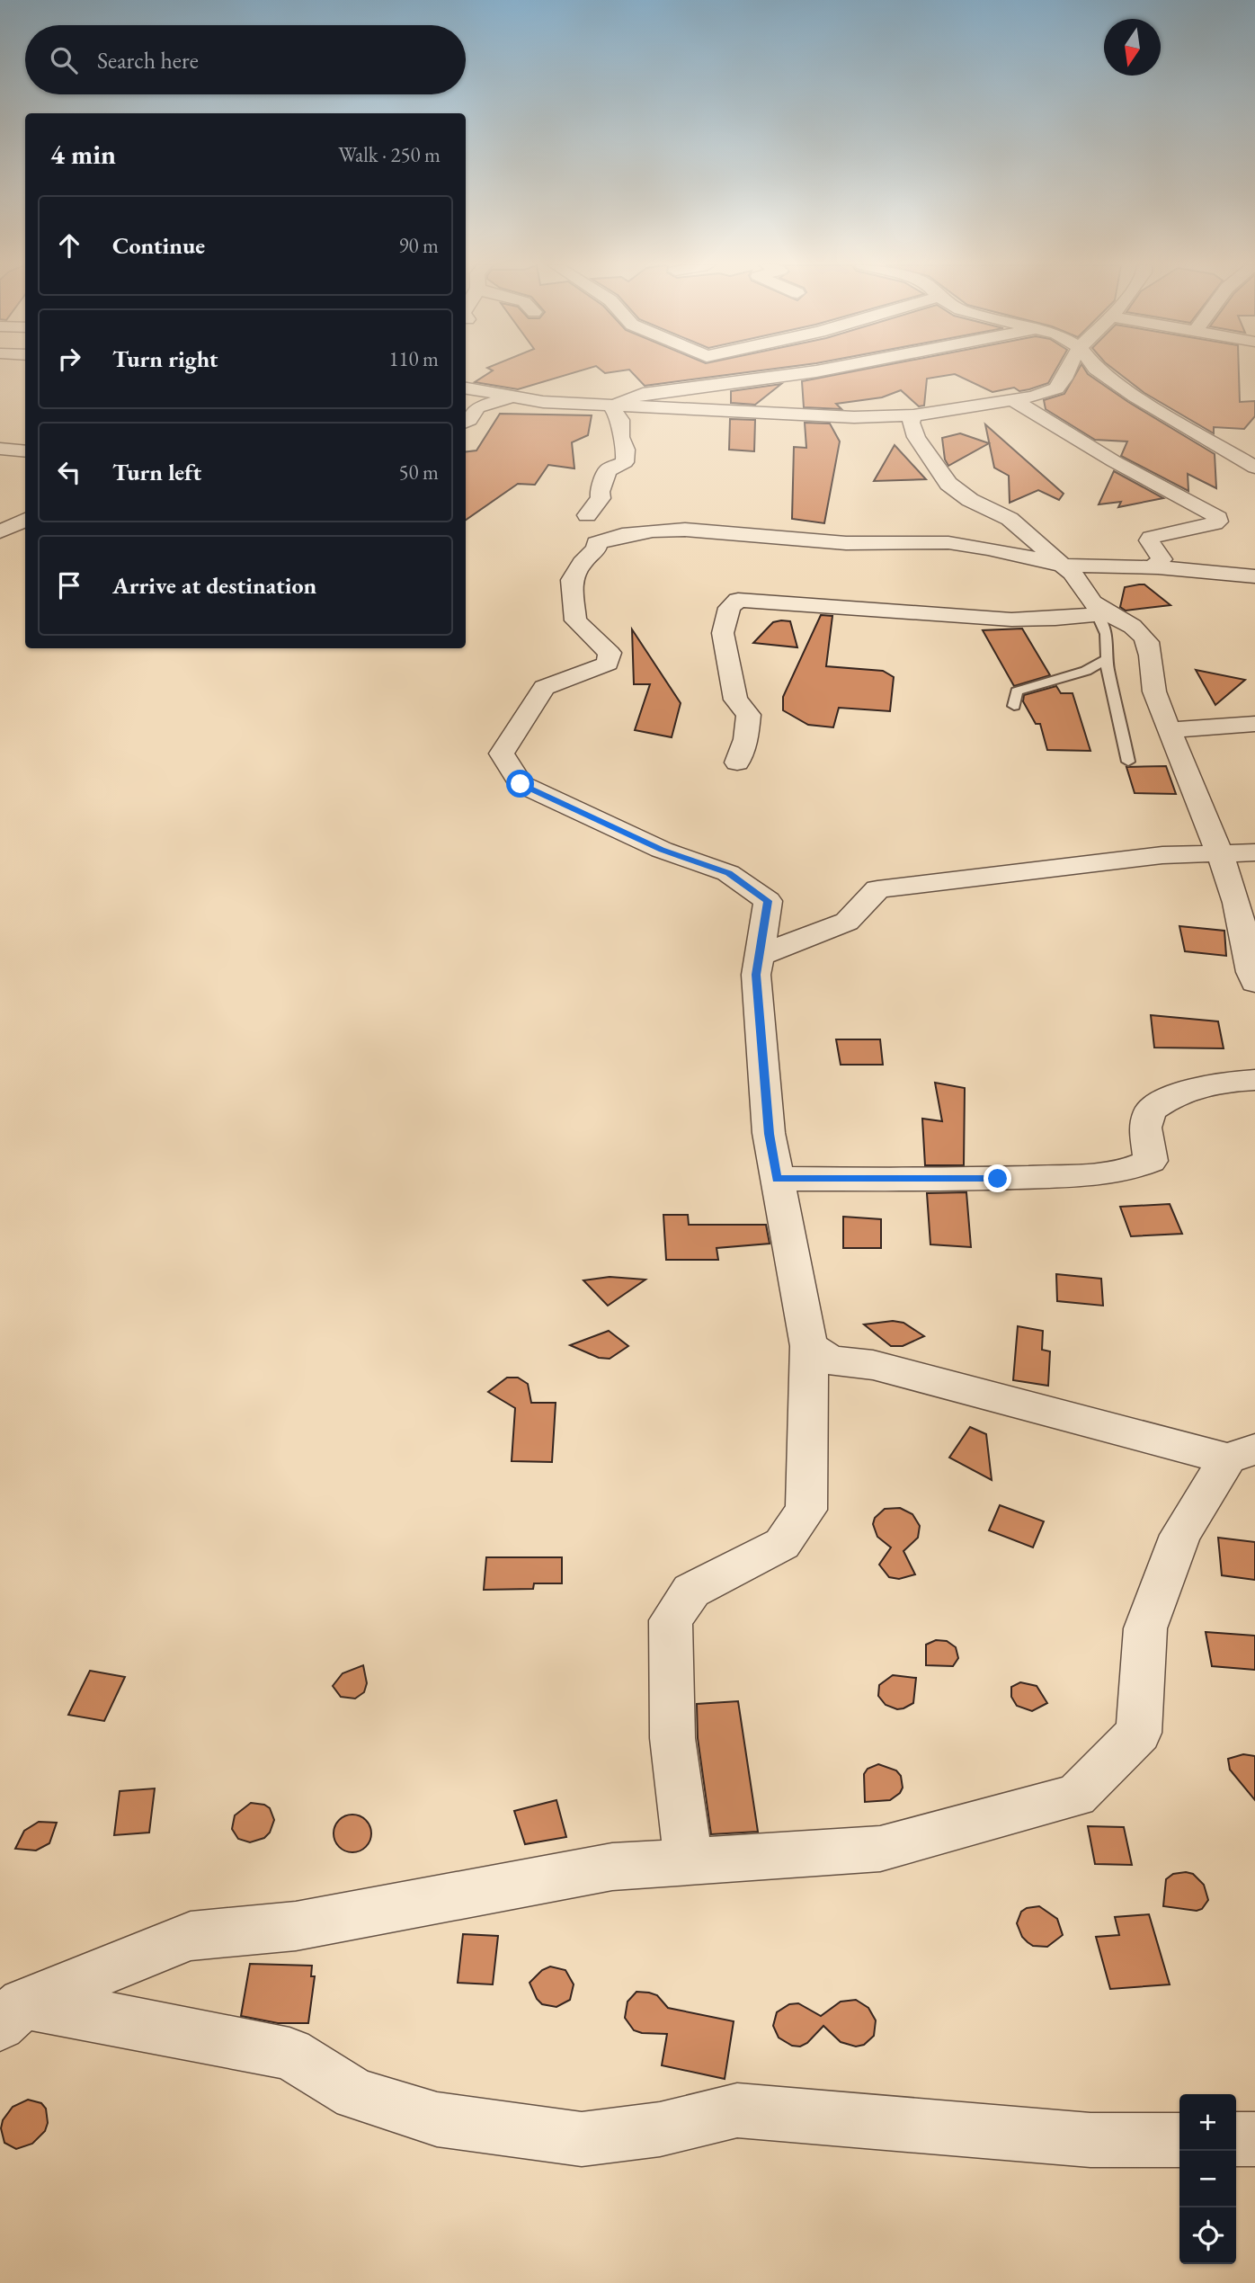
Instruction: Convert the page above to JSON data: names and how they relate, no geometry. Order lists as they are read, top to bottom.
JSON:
{
  "north": "bottom",
  "page": {
    "search": "Search here",
    "heading": ["4 min", "Walk · 250 m"],
    "list": [
      ["Continue", "90 m"],
      ["Turn right", "110 m"],
      ["Turn left", "50 m"],
      "Arrive at destination"
    ],
    "map_buttons": ["+", "−"]
  }
}
